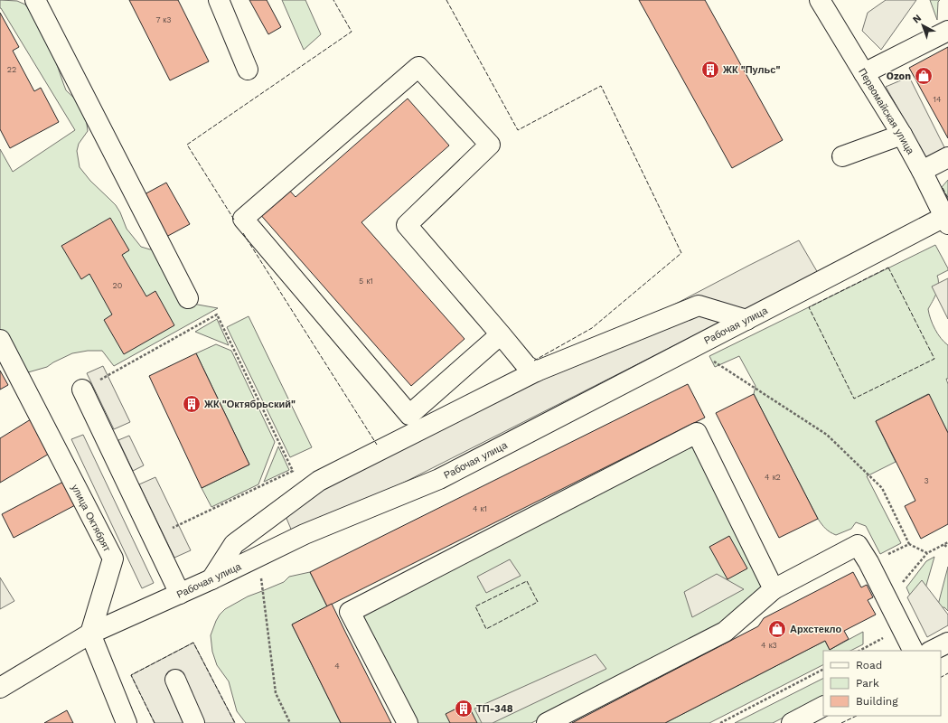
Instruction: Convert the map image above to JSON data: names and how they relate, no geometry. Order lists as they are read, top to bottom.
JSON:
{
  "streets": {
    "street": ["Первомайская улица", "Рабочая улица", "улица Октябрят"]
  },
  "crossings": [
    ["Первомайская улица", "Рабочая улица"],
    ["Рабочая улица", "улица Октябрят"]
  ],
  "places": {
    "building": ["ЖК \"Пульс\"", "ЖК \"Октябрьский\"", "ТП-348"],
    "shop": ["Ozon", "Архстекло"]
  },
  "house_numbers": [
    "7 к3",
    "22",
    "14",
    "5 к1",
    "20",
    "4 к2",
    "3",
    "4 к1",
    "4 к3",
    "4"
  ],
  "legend": ["Road", "Park", "Building"],
  "north": "top left"
}
